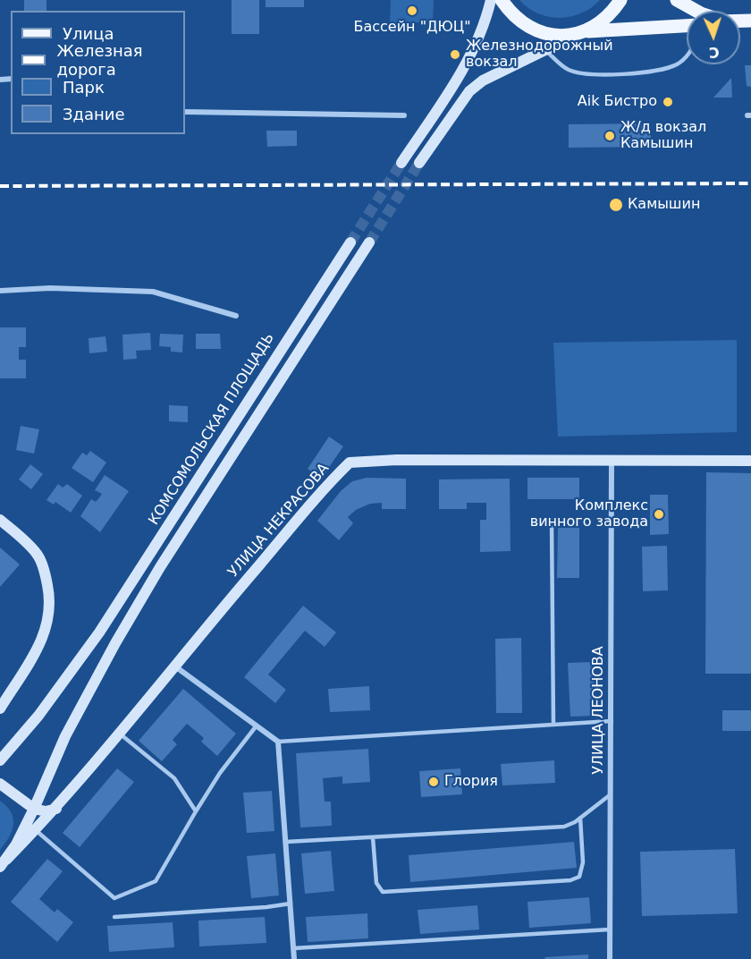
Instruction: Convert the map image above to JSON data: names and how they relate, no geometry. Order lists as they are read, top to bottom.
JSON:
{
  "streets": {
    "main road": ["КОМСОМОЛЬСКАЯ ПЛОЩАДЬ", "УЛИЦА НЕКРАСОВА"],
    "street": ["УЛИЦА ЛЕОНОВА"]
  },
  "crossings": [
    ["УЛИЦА НЕКРАСОВА", "УЛИЦА ЛЕОНОВА"]
  ],
  "places": [
    "Бассейн \"ДЮЦ\"",
    "Железнодорожный вокзал",
    "Aik Бистро",
    "Ж/д вокзал Камышин",
    "Камышин",
    "Комплекс винного завода",
    "Глория"
  ],
  "legend": [
    "Улица",
    "Железная дорога",
    "Парк",
    "Здание"
  ],
  "north": "bottom"
}
